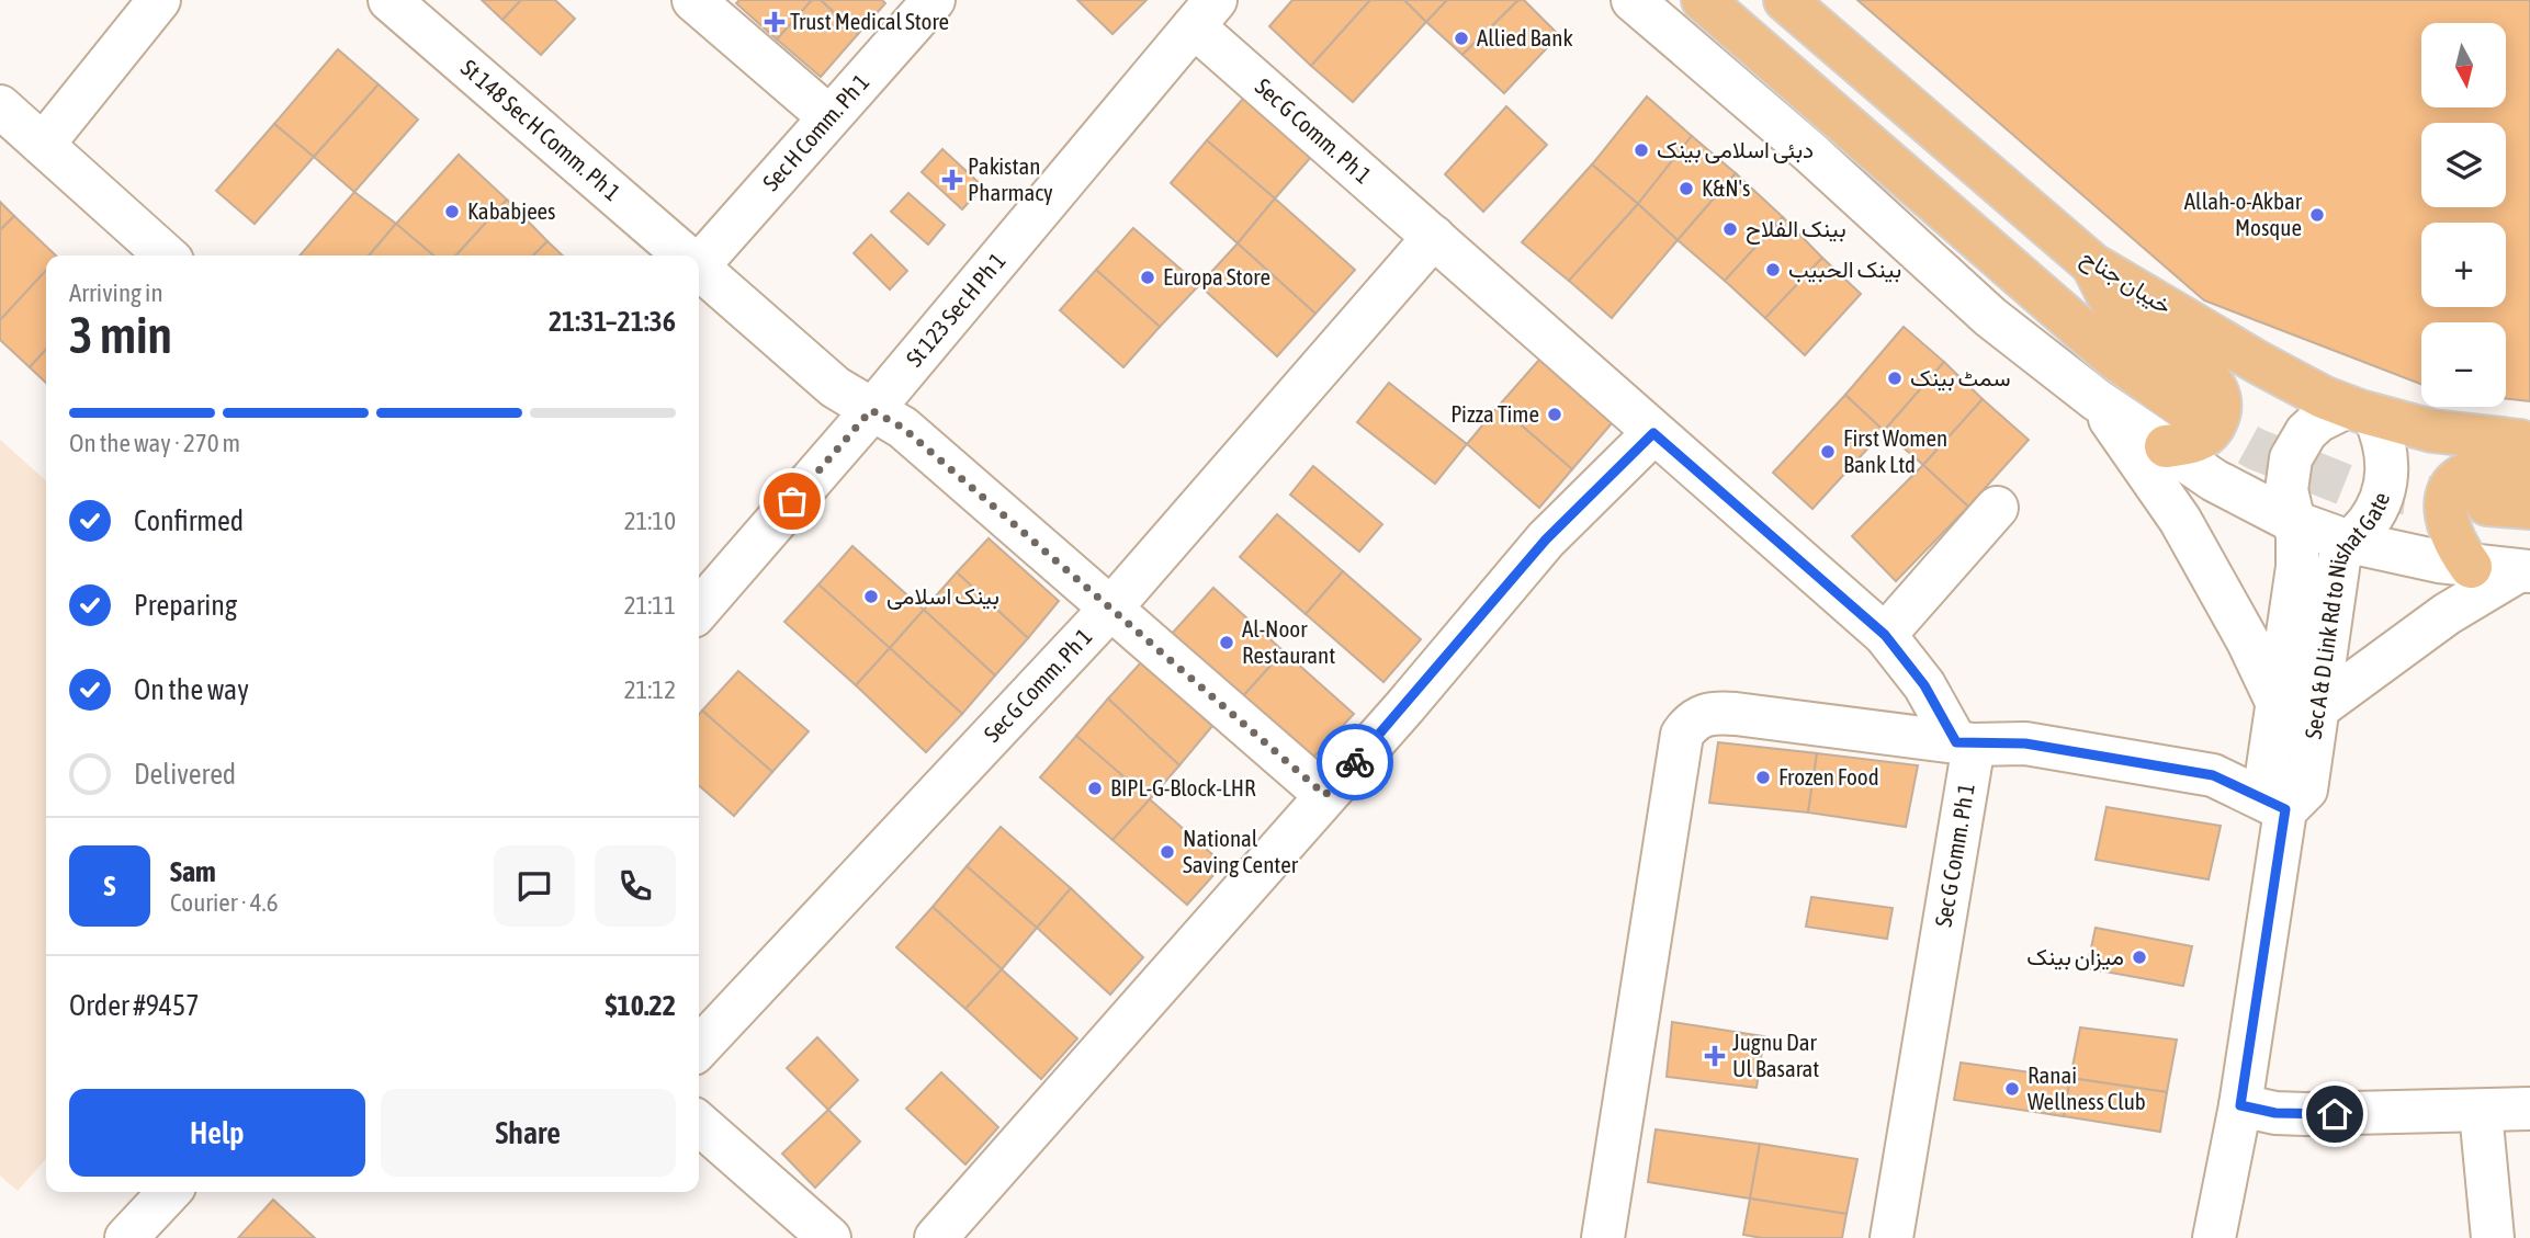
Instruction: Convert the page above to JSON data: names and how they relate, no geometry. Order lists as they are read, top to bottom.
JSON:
{
  "streets": {
    "main road": ["خیبان جناح"],
    "street": [
      "St 148 Sec H Comm. Ph 1",
      "Sec G Comm. Ph 1",
      "Sec H Comm. Ph 1",
      "St 123 Sec H Ph 1",
      "Sec A & D Link Rd to Nishat Gate"
    ]
  },
  "crossings": [
    ["St 148 Sec H Comm. Ph 1", "Sec G Comm. Ph 1"],
    ["St 148 Sec H Comm. Ph 1", "St 123 Sec H Ph 1"],
    ["Sec G Comm. Ph 1", "St 123 Sec H Ph 1"],
    ["خیبان جناح", "Sec A & D Link Rd to Nishat Gate"]
  ],
  "places": {
    "health": ["Trust Medical Store", "Pakistan Pharmacy", "Jugnu Dar Ul Basarat"],
    "other": [
      "Allied Bank",
      "دبئی اسلامی بینک",
      "K&N's",
      "Kababjees",
      "Allah-o-Akbar Mosque",
      "بینک الفلاح",
      "بينک الحبيب",
      "Europa Store",
      "سمٹ بینک",
      "Pizza Time",
      "First Women Bank Ltd",
      "بینک اسلامی",
      "Al-Noor Restaurant",
      "Frozen Food",
      "BIPL-G-Block-LHR",
      "National Saving Center",
      "میزان بینک",
      "Ranai Wellness Club"
    ]
  },
  "north": "bottom",
  "page": {
    "map_buttons": ["+", "−"],
    "heading": ["3 min", "Arriving in", "21:31–21:36"],
    "panel": [
      "Sam",
      "Courier · 4.6",
      "Order #9457",
      "$10.22"
    ],
    "bar": "On the way · 270 m",
    "list": [
      ["Confirmed", "21:10"],
      ["Preparing", "21:11"],
      ["On the way", "21:12"],
      "Delivered"
    ],
    "round": "S",
    "buttons": ["Help", "Share"]
  }
}
